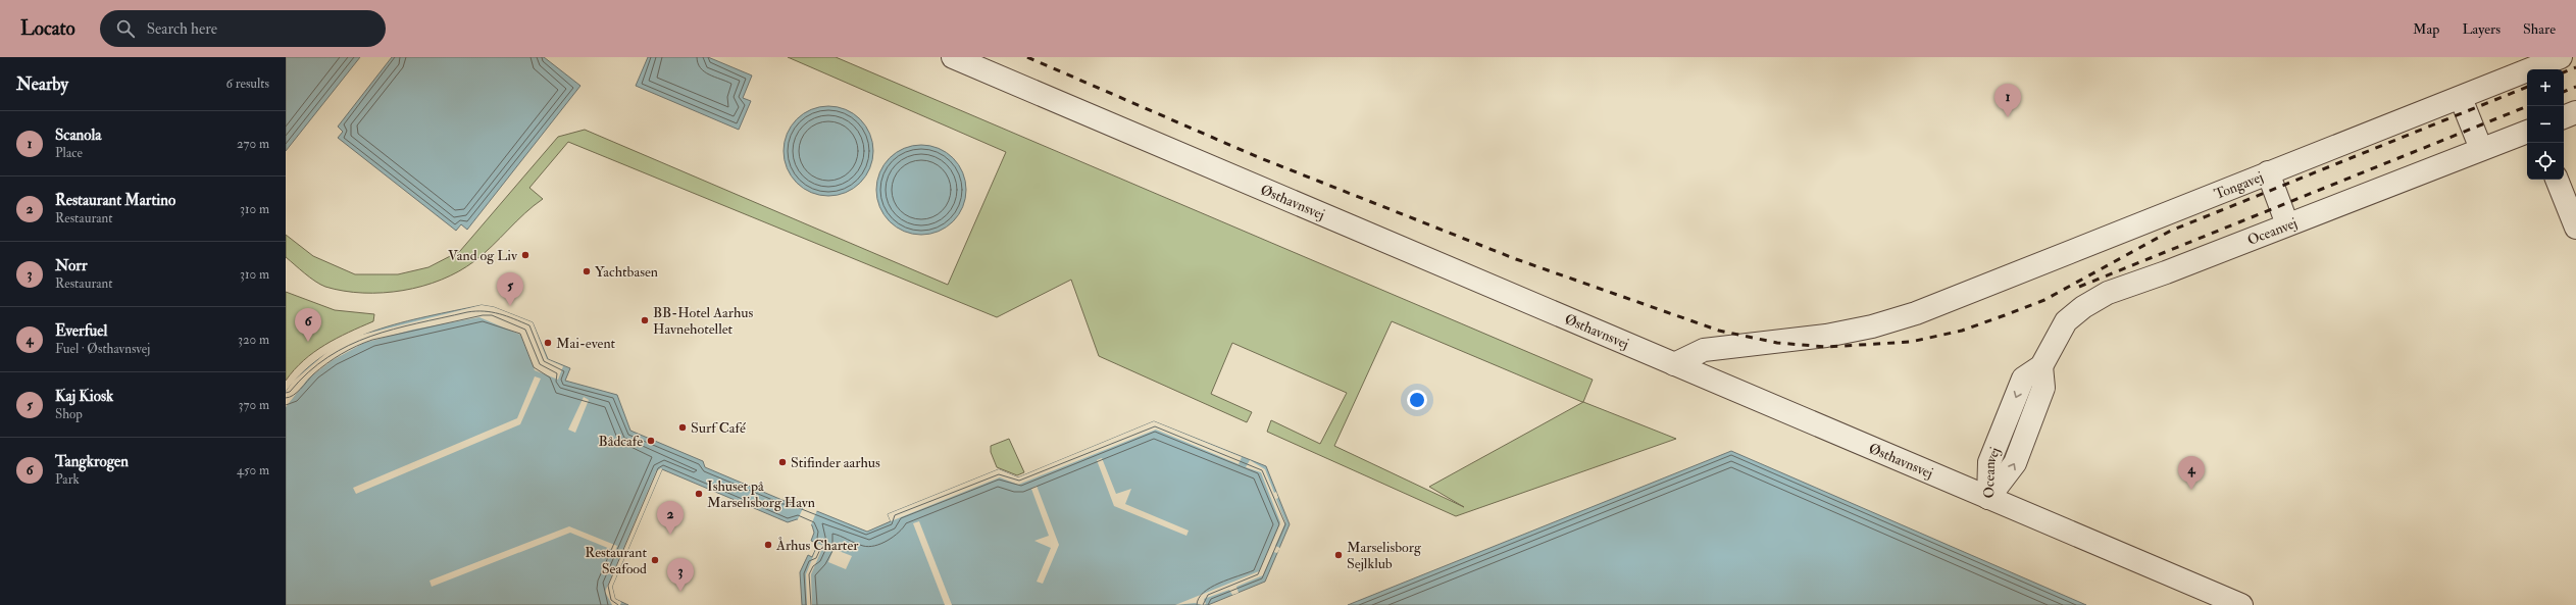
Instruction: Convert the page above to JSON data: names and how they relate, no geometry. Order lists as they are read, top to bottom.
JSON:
{
  "streets": {
    "street": ["Tongavej", "Østhavnsvej", "Oceanvej"]
  },
  "crossings": [
    ["Tongavej", "Østhavnsvej"],
    ["Østhavnsvej", "Oceanvej"]
  ],
  "places": [
    "Vand og Liv",
    "Yachtbasen",
    "BB-Hotel Aarhus Havnehotellet",
    "Mai-event",
    "Surf Café",
    "Bådcafe",
    "Stifinder aarhus",
    "Ishuset på Marselisborg Havn",
    "Århus Charter",
    "Marselisborg Sejlklub",
    "Restaurant Seafood"
  ],
  "page": {
    "header": "Locato",
    "search": "Search here",
    "nav": ["Map", "Layers", "Share"],
    "heading": ["Nearby", "6 results"],
    "map_buttons": ["+", "−"],
    "pins": [
      "1",
      "5",
      "6",
      "4",
      "2",
      "3"
    ],
    "list": [
      {
        "mark": "1",
        "name": "Scanola",
        "note": "Place",
        "value": "270 m"
      },
      {
        "mark": "2",
        "name": "Restaurant Martino",
        "note": "Restaurant",
        "value": "310 m"
      },
      {
        "mark": "3",
        "name": "Norr",
        "note": "Restaurant",
        "value": "310 m"
      },
      {
        "mark": "4",
        "name": "Everfuel",
        "note": "Fuel · Østhavnsvej",
        "value": "320 m"
      },
      {
        "mark": "5",
        "name": "Kaj Kiosk",
        "note": "Shop",
        "value": "370 m"
      },
      {
        "mark": "6",
        "name": "Tangkrogen",
        "note": "Park",
        "value": "450 m"
      }
    ]
  }
}
